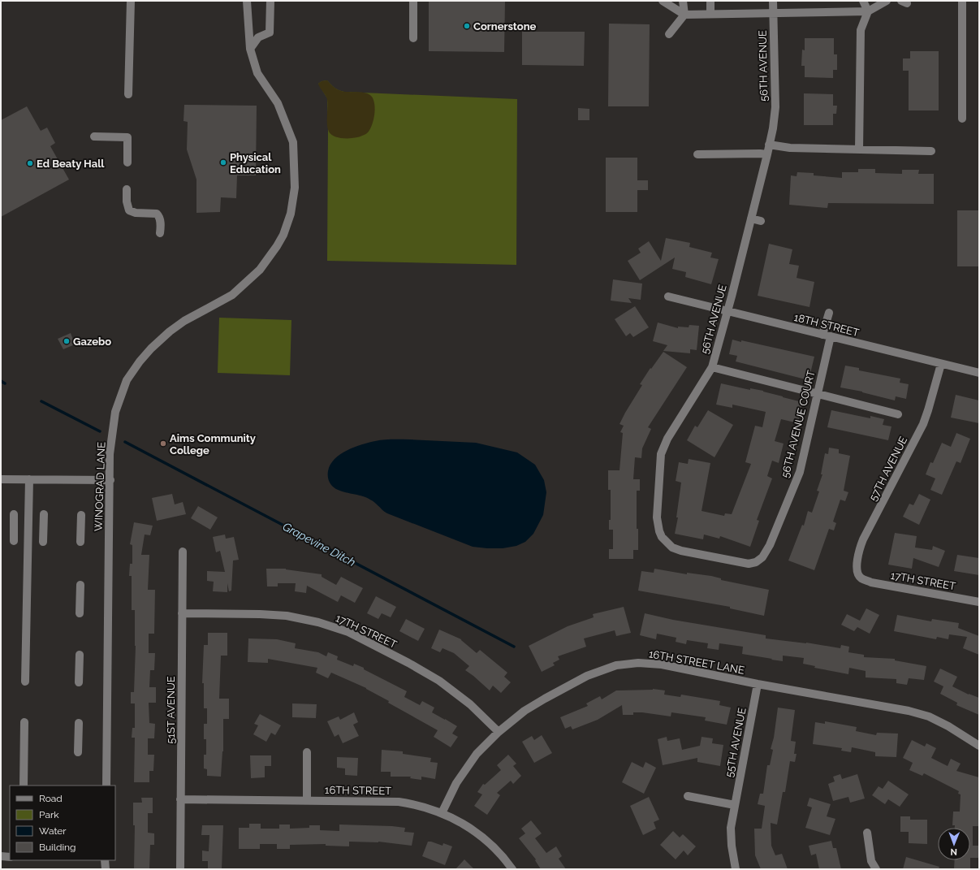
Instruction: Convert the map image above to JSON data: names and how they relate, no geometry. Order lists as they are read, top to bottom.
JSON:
{
  "streets": {
    "street": [
      "56TH AVENUE",
      "18TH STREET",
      "56TH AVENUE COURT",
      "57TH AVENUE",
      "WINOGRAD LANE",
      "17TH STREET",
      "16TH STREET LANE",
      "51ST AVENUE",
      "55TH AVENUE",
      "16TH STREET"
    ]
  },
  "crossings": [
    ["56TH AVENUE", "18TH STREET"],
    ["56TH AVENUE", "56TH AVENUE COURT"],
    ["18TH STREET", "56TH AVENUE COURT"],
    ["18TH STREET", "57TH AVENUE"],
    ["57TH AVENUE", "17TH STREET"],
    ["17TH STREET", "16TH STREET LANE"],
    ["17TH STREET", "51ST AVENUE"],
    ["16TH STREET LANE", "55TH AVENUE"],
    ["16TH STREET LANE", "16TH STREET"],
    ["51ST AVENUE", "16TH STREET"]
  ],
  "water": ["Grapevine Ditch"],
  "places": [
    "Cornerstone",
    "Physical Education",
    "Ed Beaty Hall",
    "Gazebo",
    "Aims Community College"
  ],
  "legend": [
    "Road",
    "Park",
    "Water",
    "Building"
  ],
  "north": "bottom"
}
